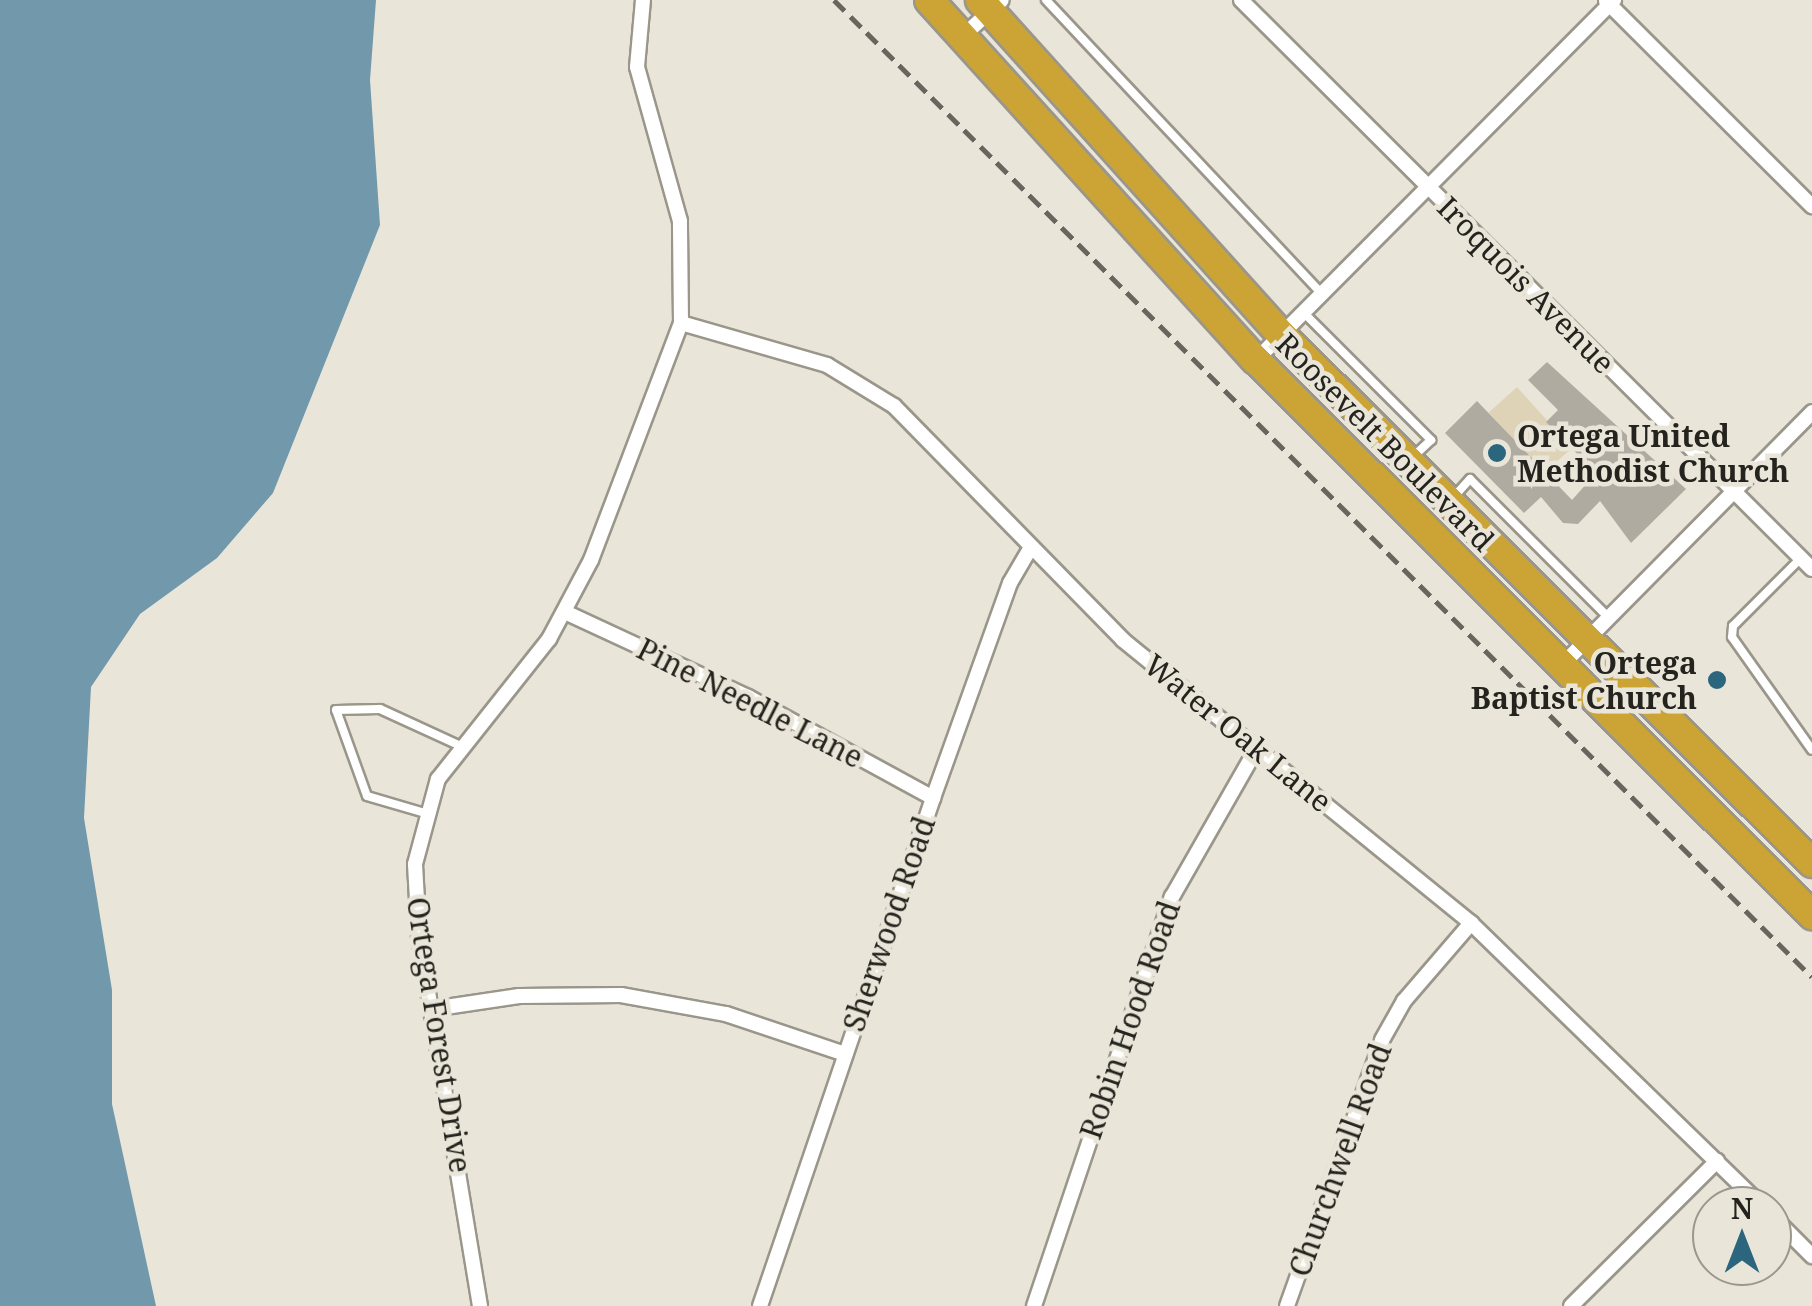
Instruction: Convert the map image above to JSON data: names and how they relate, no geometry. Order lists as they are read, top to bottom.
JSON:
{
  "streets": {
    "highway": ["Roosevelt Boulevard"],
    "street": [
      "Iroquois Avenue",
      "Pine Needle Lane",
      "Water Oak Lane",
      "Sherwood Road",
      "Robin Hood Road",
      "Ortega Forest Drive",
      "Churchwell Road"
    ]
  },
  "crossings": [
    ["Pine Needle Lane", "Sherwood Road"],
    ["Pine Needle Lane", "Ortega Forest Drive"],
    ["Water Oak Lane", "Sherwood Road"],
    ["Water Oak Lane", "Robin Hood Road"],
    ["Water Oak Lane", "Ortega Forest Drive"],
    ["Water Oak Lane", "Churchwell Road"]
  ],
  "places": ["Ortega United Methodist Church", "Ortega Baptist Church"],
  "north": "top"
}
